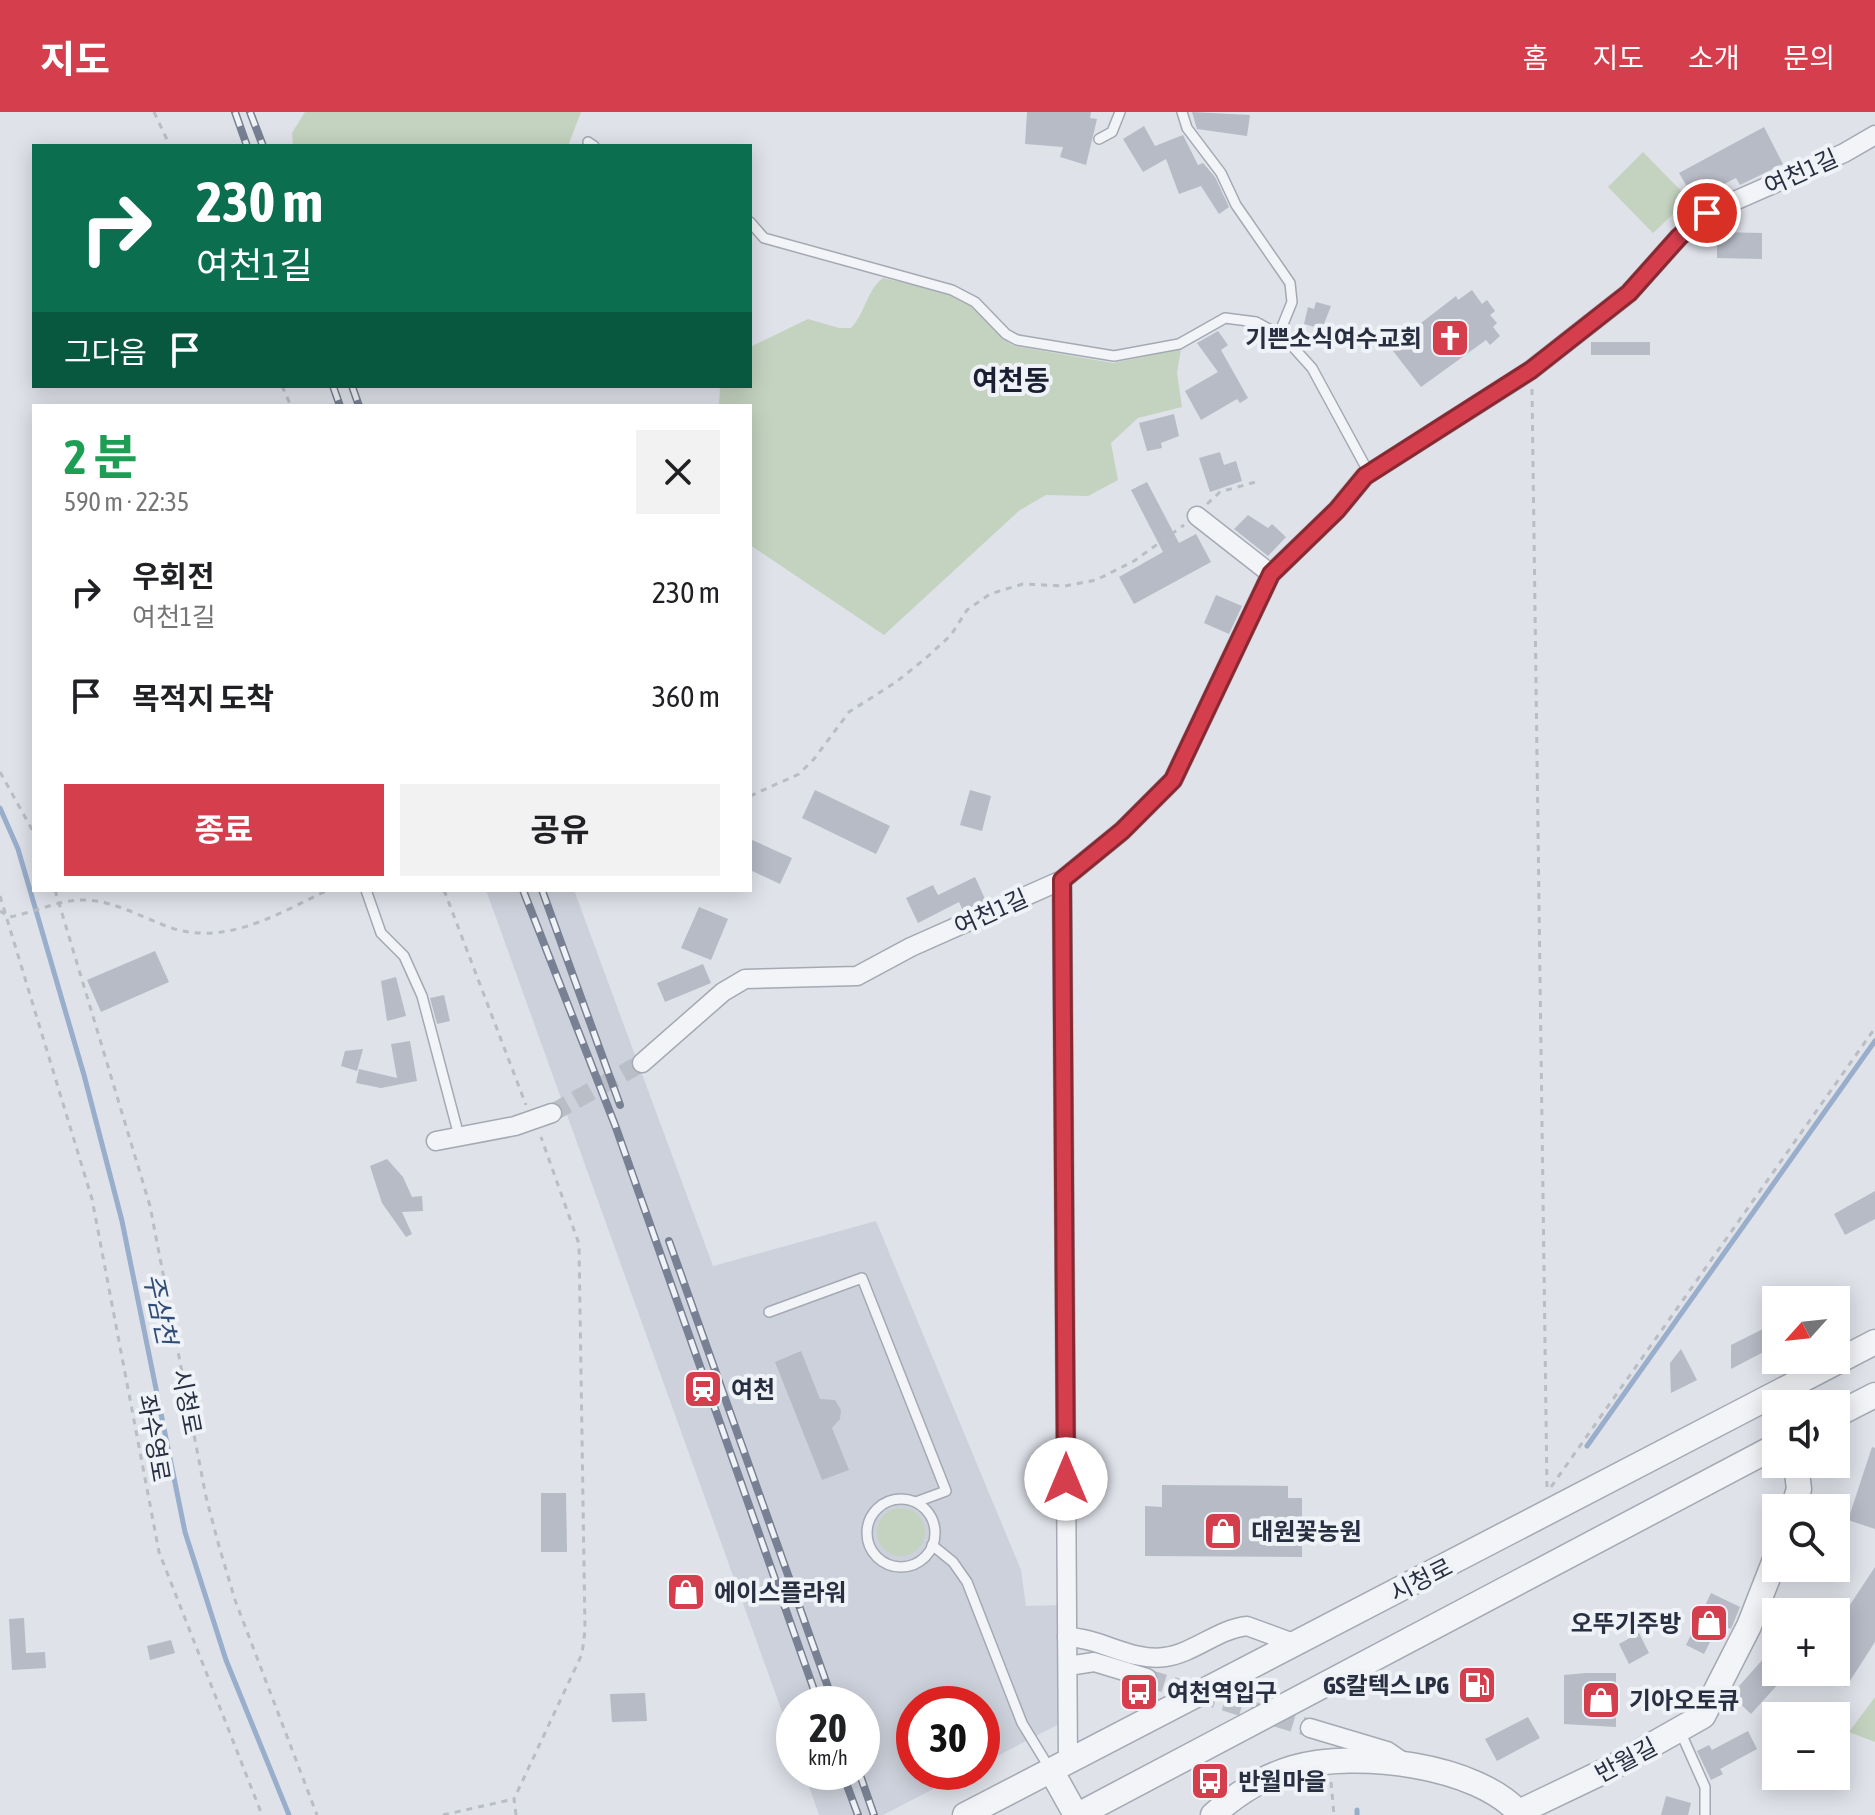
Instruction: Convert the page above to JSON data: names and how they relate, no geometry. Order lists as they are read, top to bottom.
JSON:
{
  "streets": {
    "street": ["여천1길", "시청로", "반월길"],
    "path": ["좌수영로"]
  },
  "districts": ["여천동"],
  "water": ["주삼천"],
  "places": {
    "church": ["기쁜소식여수교회"],
    "station": ["여천"],
    "shop": [
      "대원꽃농원",
      "에이스플라워",
      "오뚜기주방",
      "기아오토큐"
    ],
    "fuel station": ["GS칼텍스 LPG"],
    "bus stop": ["여천역입구", "반월마을"]
  },
  "north": "bottom left",
  "page": {
    "header": "지도",
    "nav": [
      "홈",
      "지도",
      "소개",
      "문의"
    ],
    "turn": ["230 m", "여천1길"],
    "then": "그다음",
    "heading": ["2 분", "590 m · 22:35"],
    "list": [
      {
        "name": "우회전",
        "note": "여천1길",
        "value": "230 m"
      },
      {
        "name": "목적지 도착",
        "value": "360 m"
      }
    ],
    "buttons": ["종료", "공유"],
    "map_buttons": ["+", "−"],
    "speed": "20 km/h",
    "limit": "30"
  }
}
